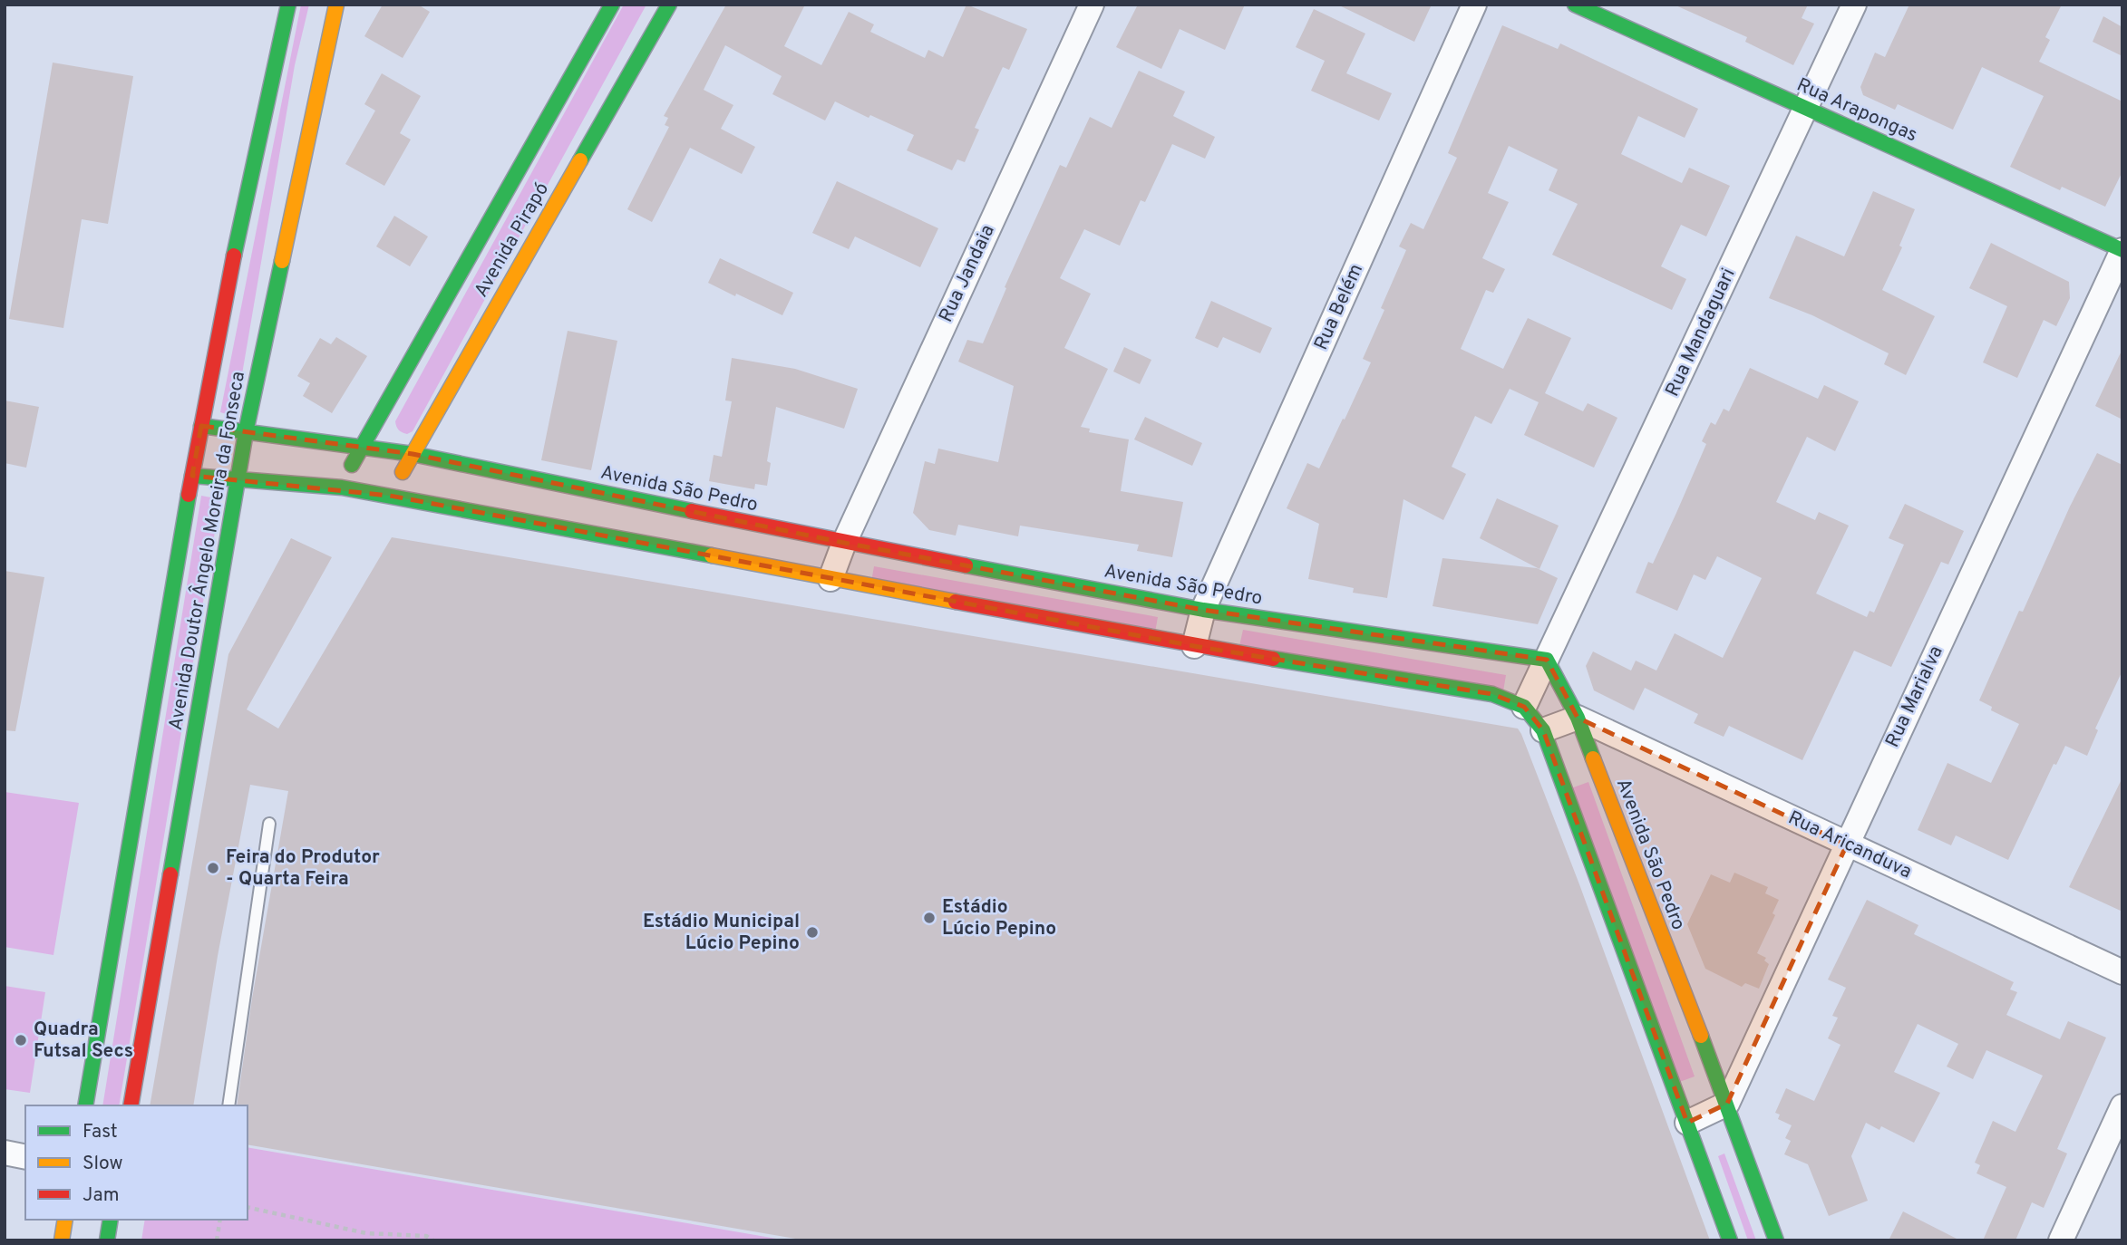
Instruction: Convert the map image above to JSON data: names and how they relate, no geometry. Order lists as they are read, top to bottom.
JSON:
{
  "streets": {
    "street": [
      "Rua Arapongas",
      "Avenida Pirapó",
      "Rua Jandaia",
      "Rua Belém",
      "Rua Mandaguari",
      "Avenida São Pedro",
      "Avenida Doutor Ângelo Moreira da Fonseca",
      "Rua Marialva",
      "Rua Aricanduva"
    ]
  },
  "crossings": [
    ["Rua Arapongas", "Rua Mandaguari"],
    ["Rua Arapongas", "Rua Marialva"],
    ["Avenida Pirapó", "Avenida São Pedro"],
    ["Rua Jandaia", "Avenida São Pedro"],
    ["Rua Belém", "Avenida São Pedro"],
    ["Rua Mandaguari", "Avenida São Pedro"],
    ["Avenida São Pedro", "Avenida Doutor Ângelo Moreira da Fonseca"],
    ["Avenida São Pedro", "Rua Marialva"],
    ["Avenida São Pedro", "Rua Aricanduva"],
    ["Rua Marialva", "Rua Aricanduva"]
  ],
  "places": [
    "Feira do Produtor - Quarta Feira",
    "Estádio Lúcio Pepino",
    "Estádio Municipal Lúcio Pepino",
    "Quadra Futsal Secs"
  ],
  "legend": ["Fast", "Slow", "Jam"]
}
